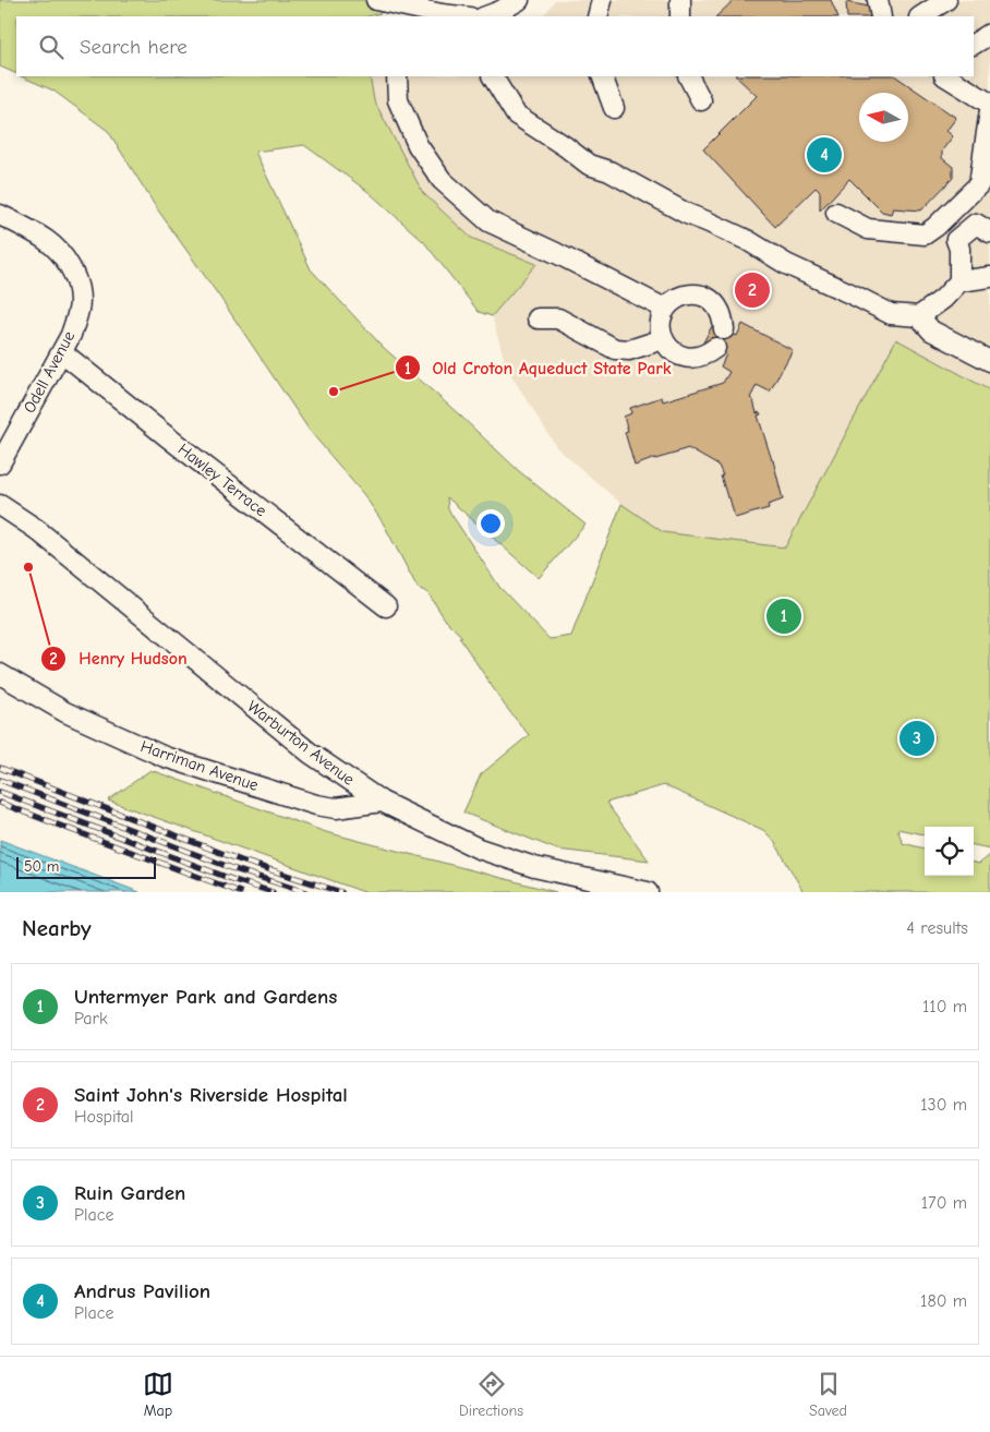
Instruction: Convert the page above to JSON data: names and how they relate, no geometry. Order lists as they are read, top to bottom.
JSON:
{
  "streets": {
    "street": [
      "Odell Avenue",
      "Hawley Terrace",
      "Warburton Avenue",
      "Harriman Avenue"
    ]
  },
  "crossings": [
    ["Odell Avenue", "Hawley Terrace"],
    ["Warburton Avenue", "Harriman Avenue"]
  ],
  "places": ["Old Croton Aqueduct State Park", "Henry Hudson"],
  "scale_bar": "50 m",
  "north": "left",
  "page": {
    "search": "Search here",
    "pins": [
      "4",
      "2",
      "1",
      "3"
    ],
    "scale": "50 m",
    "heading": ["Nearby", "4 results"],
    "list": [
      {
        "mark": "1",
        "name": "Untermyer Park and Gardens",
        "note": "Park",
        "value": "110 m"
      },
      {
        "mark": "2",
        "name": "Saint John's Riverside Hospital",
        "note": "Hospital",
        "value": "130 m"
      },
      {
        "mark": "3",
        "name": "Ruin Garden",
        "note": "Place",
        "value": "170 m"
      },
      {
        "mark": "4",
        "name": "Andrus Pavilion",
        "note": "Place",
        "value": "180 m"
      }
    ],
    "nav": ["Map", "Directions", "Saved"]
  }
}
